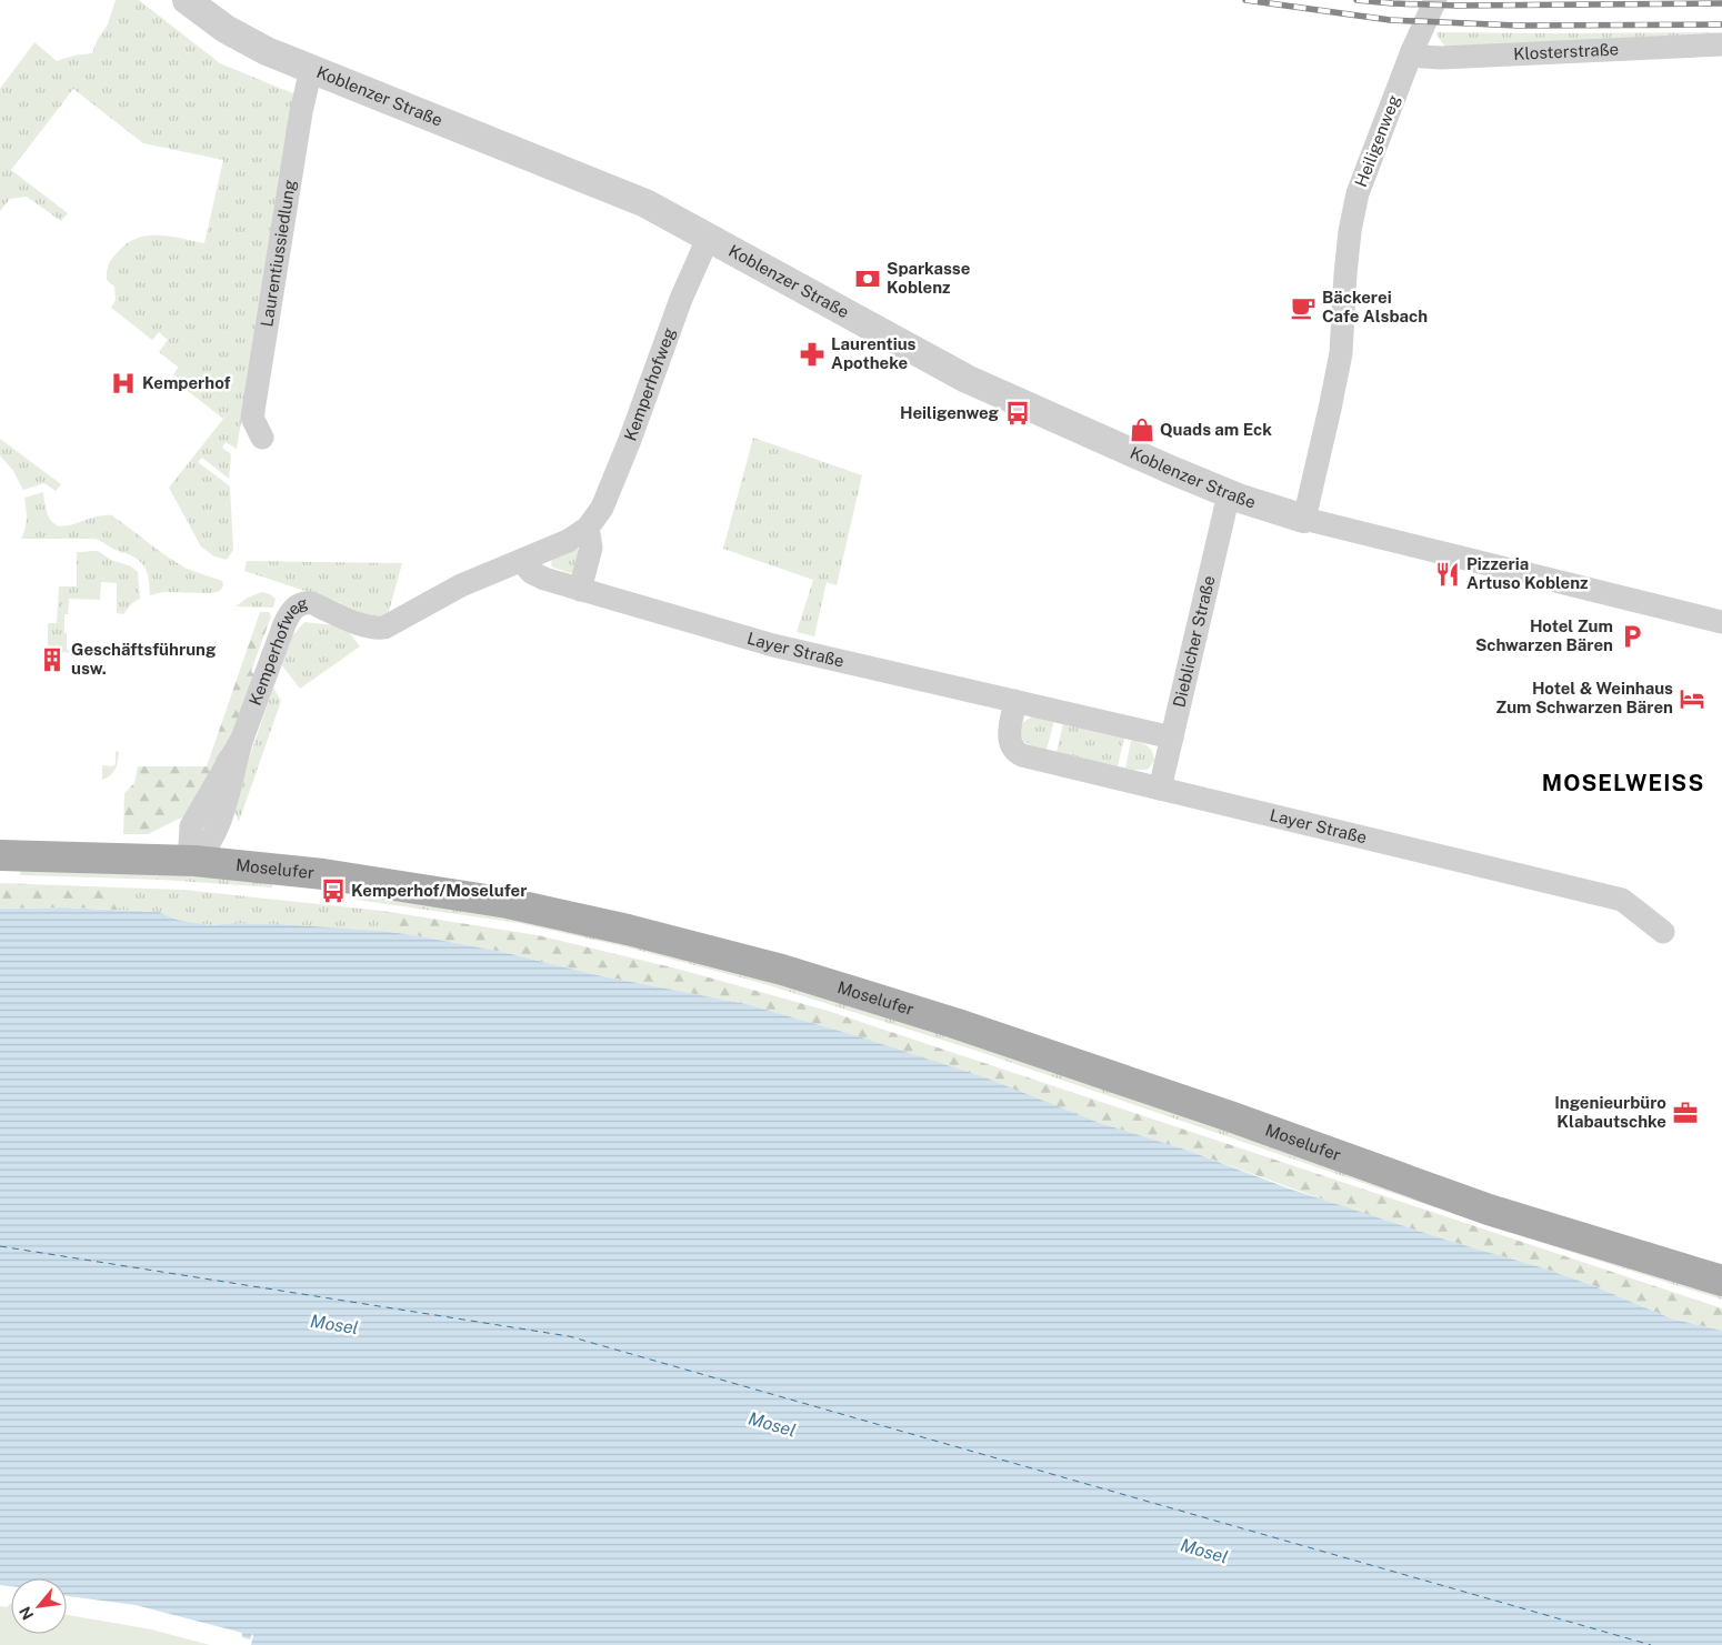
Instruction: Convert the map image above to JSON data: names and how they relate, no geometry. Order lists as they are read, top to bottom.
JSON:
{
  "streets": {
    "main road": ["Moselufer"],
    "street": [
      "Klosterstraße",
      "Koblenzer Straße",
      "Heiligenweg",
      "Laurentiussiedlung",
      "Kemperhofweg",
      "Dieblicher Straße",
      "Layer Straße"
    ]
  },
  "crossings": [
    ["Klosterstraße", "Heiligenweg"],
    ["Koblenzer Straße", "Heiligenweg"],
    ["Koblenzer Straße", "Laurentiussiedlung"],
    ["Koblenzer Straße", "Kemperhofweg"],
    ["Koblenzer Straße", "Dieblicher Straße"],
    ["Kemperhofweg", "Moselufer"],
    ["Dieblicher Straße", "Layer Straße"]
  ],
  "districts": ["MOSELWEISS"],
  "water": ["Mosel"],
  "places": {
    "bank": ["Sparkasse Koblenz"],
    "cafe": ["Bäckerei Cafe Alsbach"],
    "pharmacy": ["Laurentius Apotheke"],
    "hospital": ["Kemperhof"],
    "bus stop": ["Heiligenweg", "Kemperhof/Moselufer"],
    "shop": ["Quads am Eck"],
    "restaurant": ["Pizzeria Artuso Koblenz"],
    "parking": ["Hotel Zum Schwarzen Bären"],
    "building": ["Geschäftsführung usw."],
    "hotel": ["Hotel & Weinhaus Zum Schwarzen Bären"],
    "office": ["Ingenieurbüro Klabautschke"]
  },
  "north": "bottom left"
}
